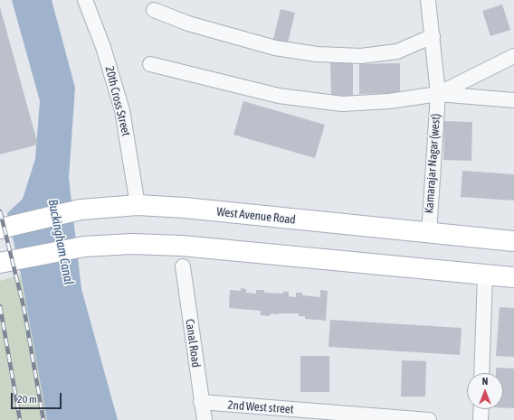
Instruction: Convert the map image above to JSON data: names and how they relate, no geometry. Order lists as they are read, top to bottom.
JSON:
{
  "streets": {
    "main road": ["West Avenue Road"],
    "street": [
      "20th Cross Street",
      "Kamarajar Nagar (west)",
      "Canal Road",
      "2nd West street"
    ]
  },
  "crossings": [
    ["20th Cross Street", "West Avenue Road"],
    ["Kamarajar Nagar (west)", "West Avenue Road"],
    ["Canal Road", "2nd West street"]
  ],
  "water": ["Buckingham Canal"],
  "scale_bar": "20 m",
  "north": "top"
}
